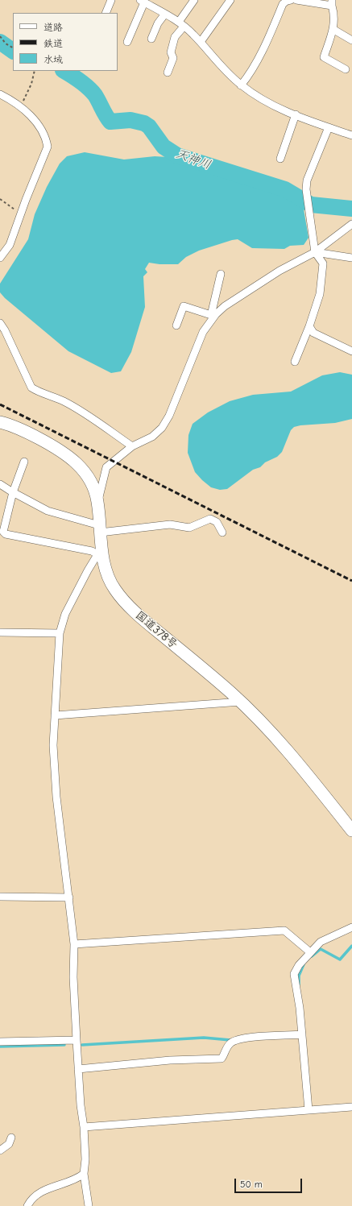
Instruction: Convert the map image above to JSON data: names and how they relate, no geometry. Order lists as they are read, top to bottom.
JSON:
{
  "streets": {
    "highway": ["国道378号"]
  },
  "water": ["天神川"],
  "legend": ["道路", "鉄道", "水域"],
  "scale_bar": "50 m"
}
